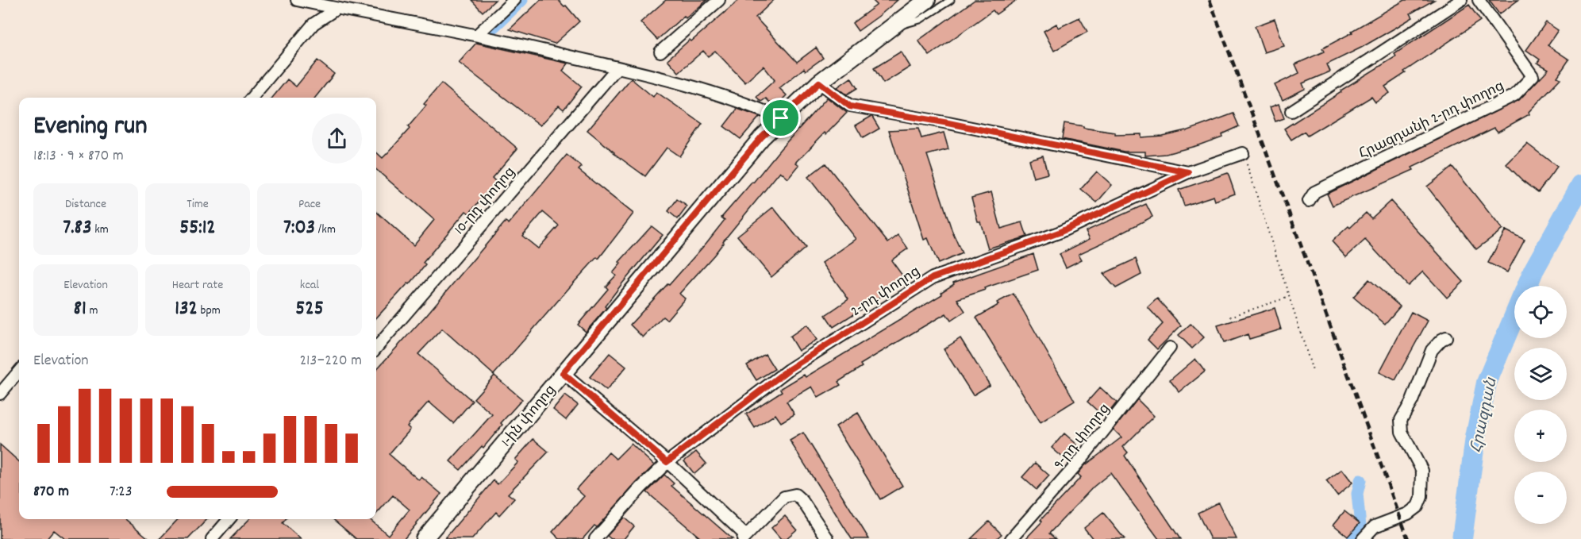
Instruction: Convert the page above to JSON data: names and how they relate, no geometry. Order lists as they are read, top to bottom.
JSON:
{
  "streets": {
    "main road": ["1-ին փողոց"],
    "street": [
      "Հրազդանի 2-րդ փողոց",
      "10-րդ փողոց",
      "2-րդ փողոց",
      "9-րդ փողոց"
    ]
  },
  "water": ["Հրազդան"],
  "page": {
    "heading": ["Evening run", "18:13 · 9 × 870 m"],
    "stats": [
      ["Distance", "7.83 km"],
      ["Time", "55:12"],
      ["Pace", "7:03 /km"],
      ["Elevation", "81 m"],
      ["Heart rate", "132 bpm"],
      ["kcal", "525"]
    ],
    "map_buttons": ["+", "−"],
    "chart": ["Elevation", "213–220 m"],
    "list": [
      {
        "name": "870 m",
        "note": "7:23"
      }
    ]
  }
}
